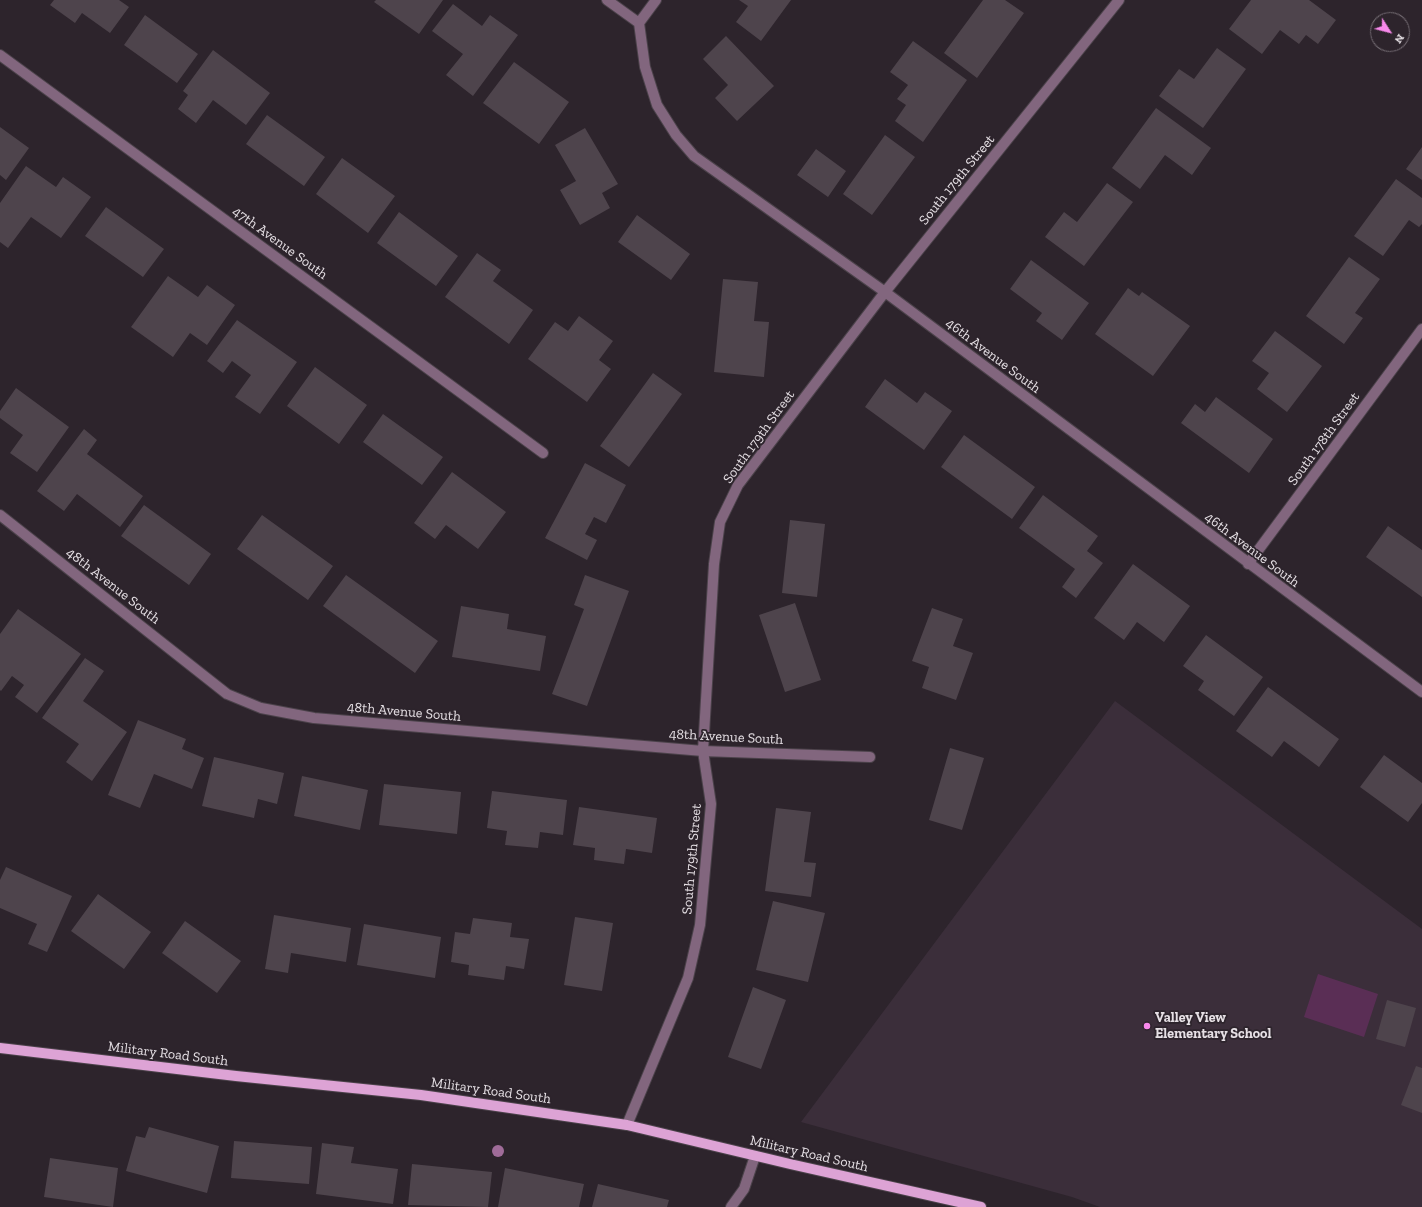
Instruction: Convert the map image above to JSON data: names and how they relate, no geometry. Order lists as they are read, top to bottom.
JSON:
{
  "streets": {
    "main road": ["Military Road South"],
    "street": [
      "South 179th Street",
      "47th Avenue South",
      "46th Avenue South",
      "South 178th Street",
      "48th Avenue South"
    ]
  },
  "crossings": [
    ["South 179th Street", "46th Avenue South"],
    ["South 179th Street", "48th Avenue South"],
    ["South 179th Street", "Military Road South"],
    ["46th Avenue South", "South 178th Street"]
  ],
  "places": ["Valley View Elementary School"],
  "north": "bottom right"
}
